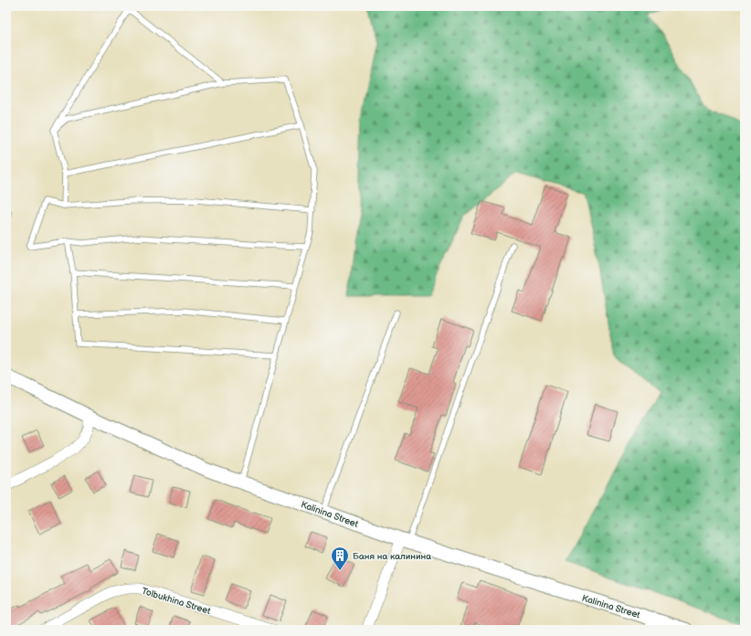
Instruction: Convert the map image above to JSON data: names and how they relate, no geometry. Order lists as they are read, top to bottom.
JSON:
{
  "streets": {
    "street": ["Kalinina Street", "Tolbukhina Street"]
  },
  "places": {
    "building": ["Баня на калинина"]
  }
}
